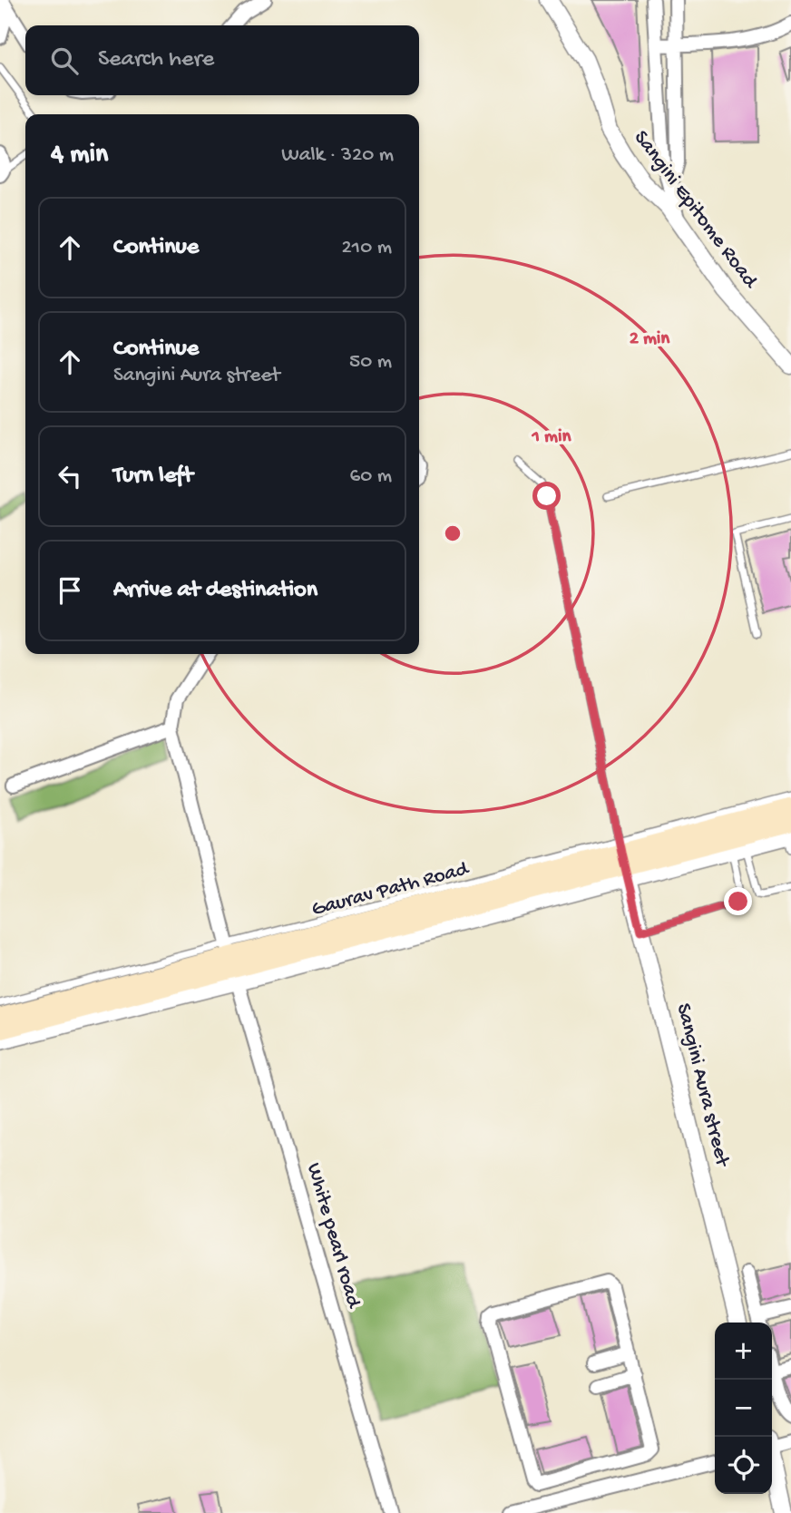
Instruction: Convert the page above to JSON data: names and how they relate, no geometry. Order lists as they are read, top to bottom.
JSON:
{
  "streets": {
    "main road": ["Gaurav Path Road"],
    "street": ["Sangini Epitome Road", "Sangini Aura street", "White pearl road"]
  },
  "crossings": [
    ["Gaurav Path Road", "Sangini Aura street"],
    ["Gaurav Path Road", "White pearl road"]
  ],
  "page": {
    "search": "Search here",
    "heading": ["4 min", "Walk · 320 m"],
    "list": [
      ["Continue", "210 m"],
      ["Continue", "Sangini Aura street", "50 m"],
      ["Turn left", "60 m"],
      "Arrive at destination"
    ],
    "map_buttons": ["+", "−"]
  },
  "rings": ["2 min", "1 min"]
}
